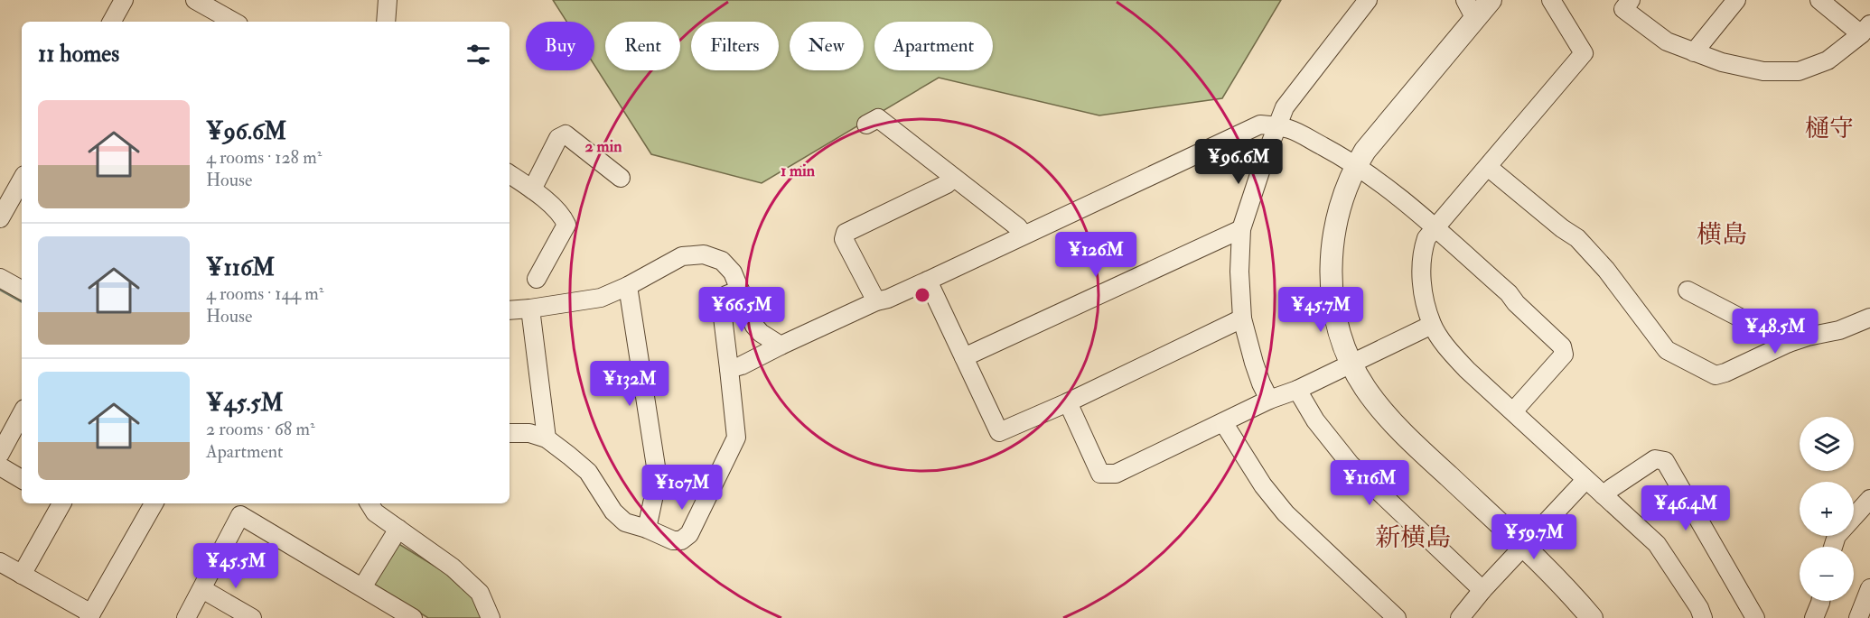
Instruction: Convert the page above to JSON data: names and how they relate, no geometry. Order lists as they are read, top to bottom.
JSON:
{
  "districts": ["樋守", "横島", "新横島"],
  "page": {
    "chip": [
      "Buy",
      "Rent",
      "Filters",
      "New",
      "Apartment"
    ],
    "heading": "11 homes",
    "list": [
      {
        "name": "¥96.6M",
        "note": "4 rooms · 128 m² · House"
      },
      {
        "name": "¥116M",
        "note": "4 rooms · 144 m² · House"
      },
      {
        "name": "¥45.5M",
        "note": "2 rooms · 68 m² · Apartment"
      }
    ],
    "price": [
      "¥96.6M",
      "¥126M",
      "¥66.5M",
      "¥45.7M",
      "¥48.5M",
      "¥132M",
      "¥116M",
      "¥107M",
      "¥46.4M",
      "¥59.7M",
      "¥45.5M"
    ],
    "map_buttons": ["+", "−"]
  },
  "rings": ["2 min", "1 min"]
}
